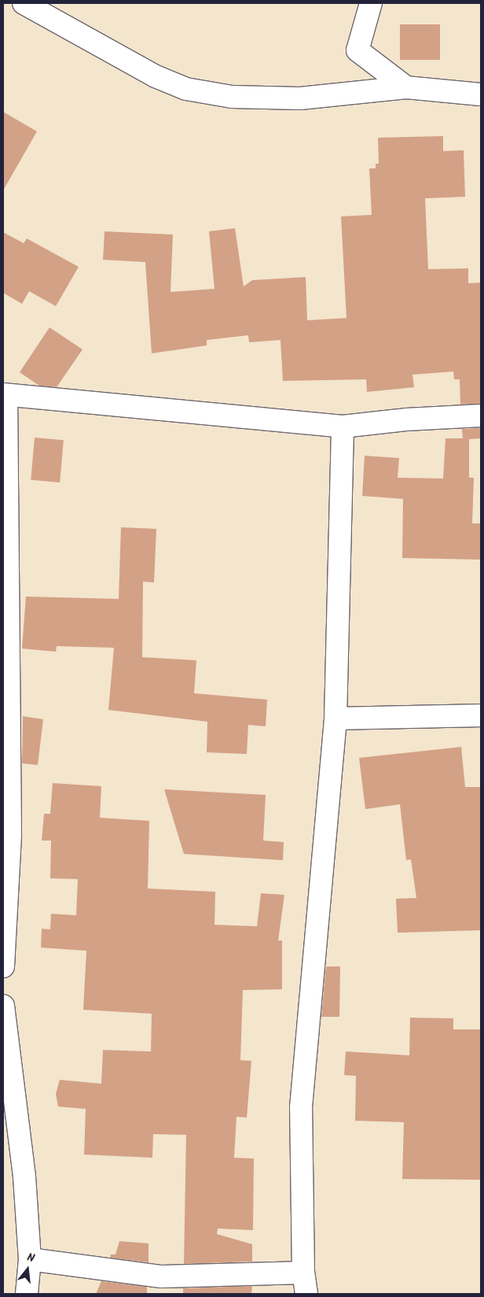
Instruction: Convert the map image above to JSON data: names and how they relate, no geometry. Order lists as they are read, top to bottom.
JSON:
{
  "north": "top"
}
